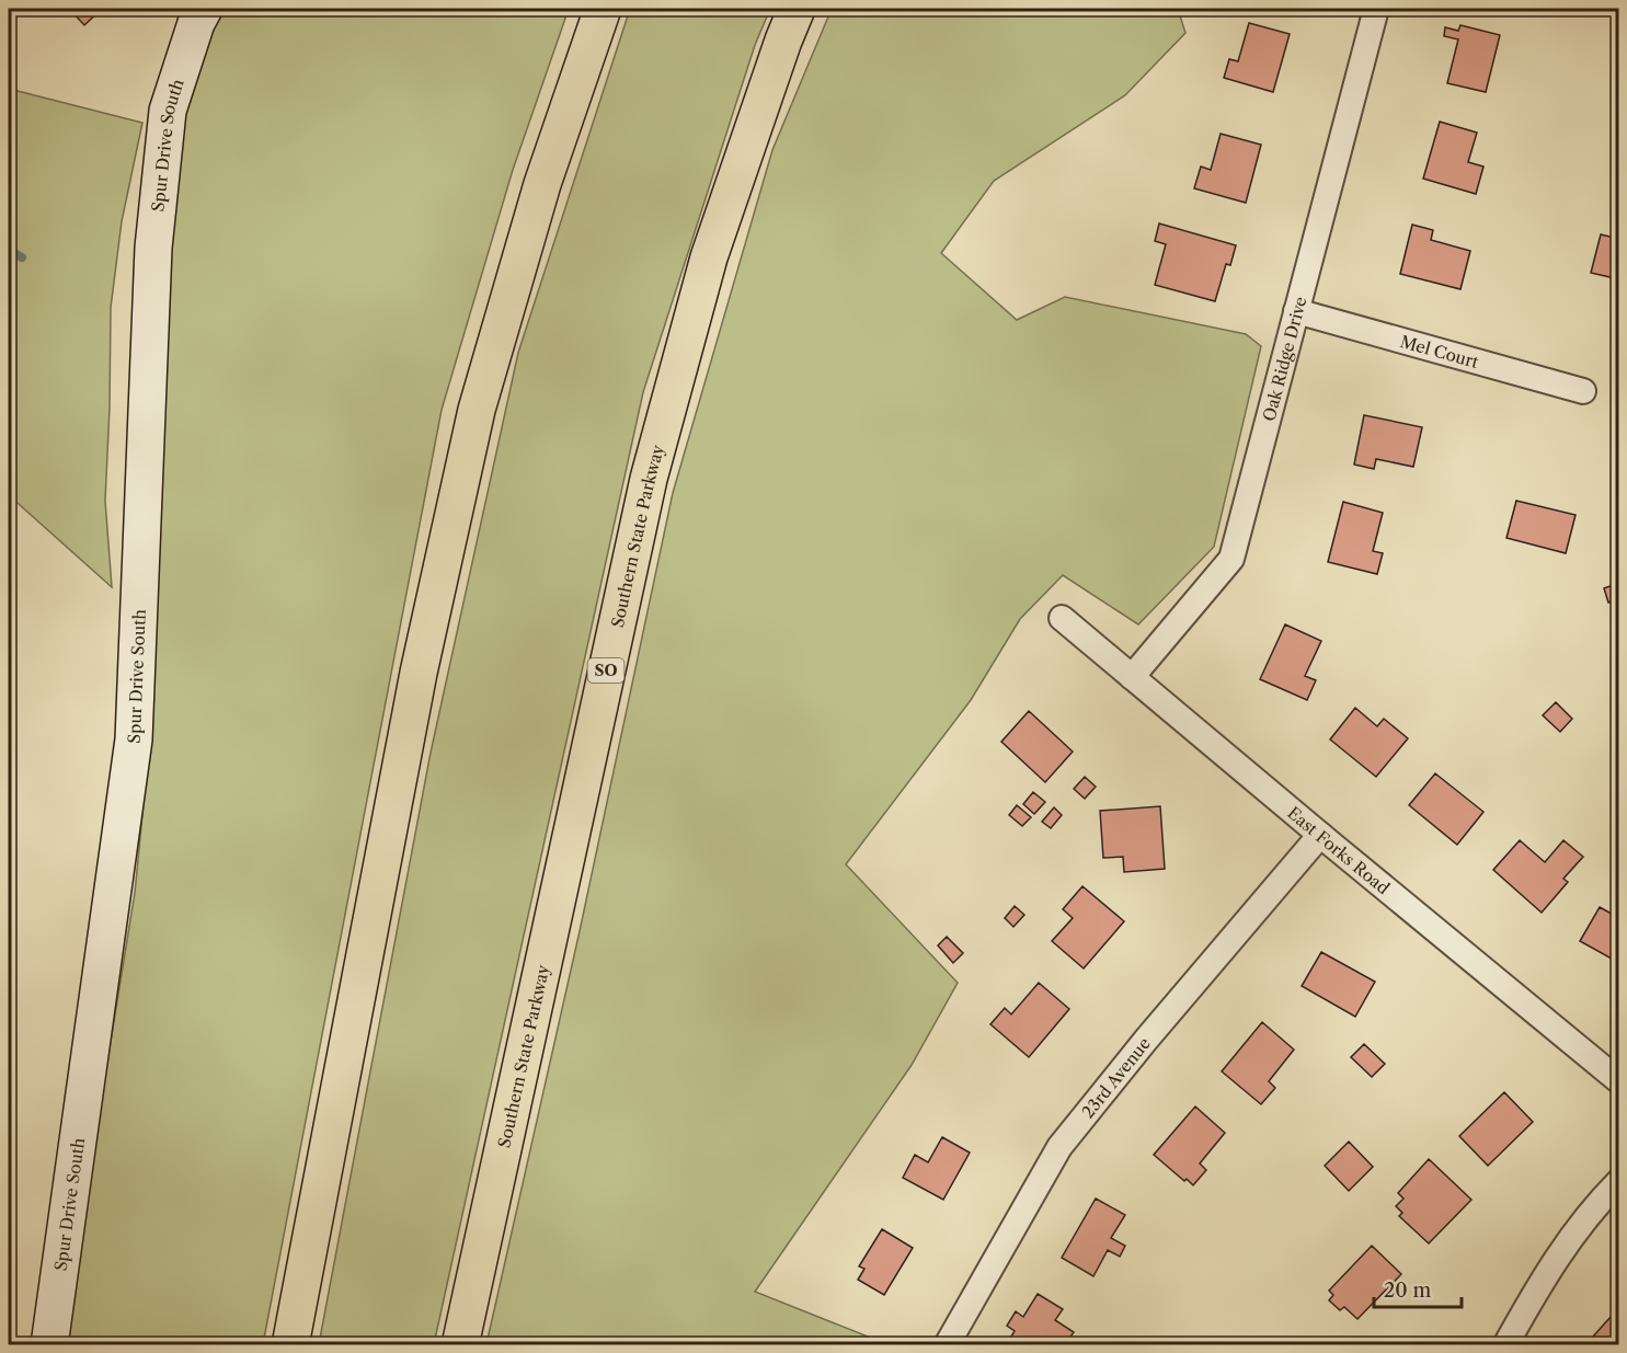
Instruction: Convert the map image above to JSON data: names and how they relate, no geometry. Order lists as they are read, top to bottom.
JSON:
{
  "streets": {
    "highway": ["Southern State Parkway", "SO"],
    "street": [
      "Spur Drive South",
      "Mel Court",
      "Oak Ridge Drive",
      "East Forks Road",
      "23rd Avenue"
    ]
  },
  "crossings": [
    ["Mel Court", "Oak Ridge Drive"],
    ["Oak Ridge Drive", "East Forks Road"],
    ["East Forks Road", "23rd Avenue"]
  ],
  "scale_bar": "20 m"
}
